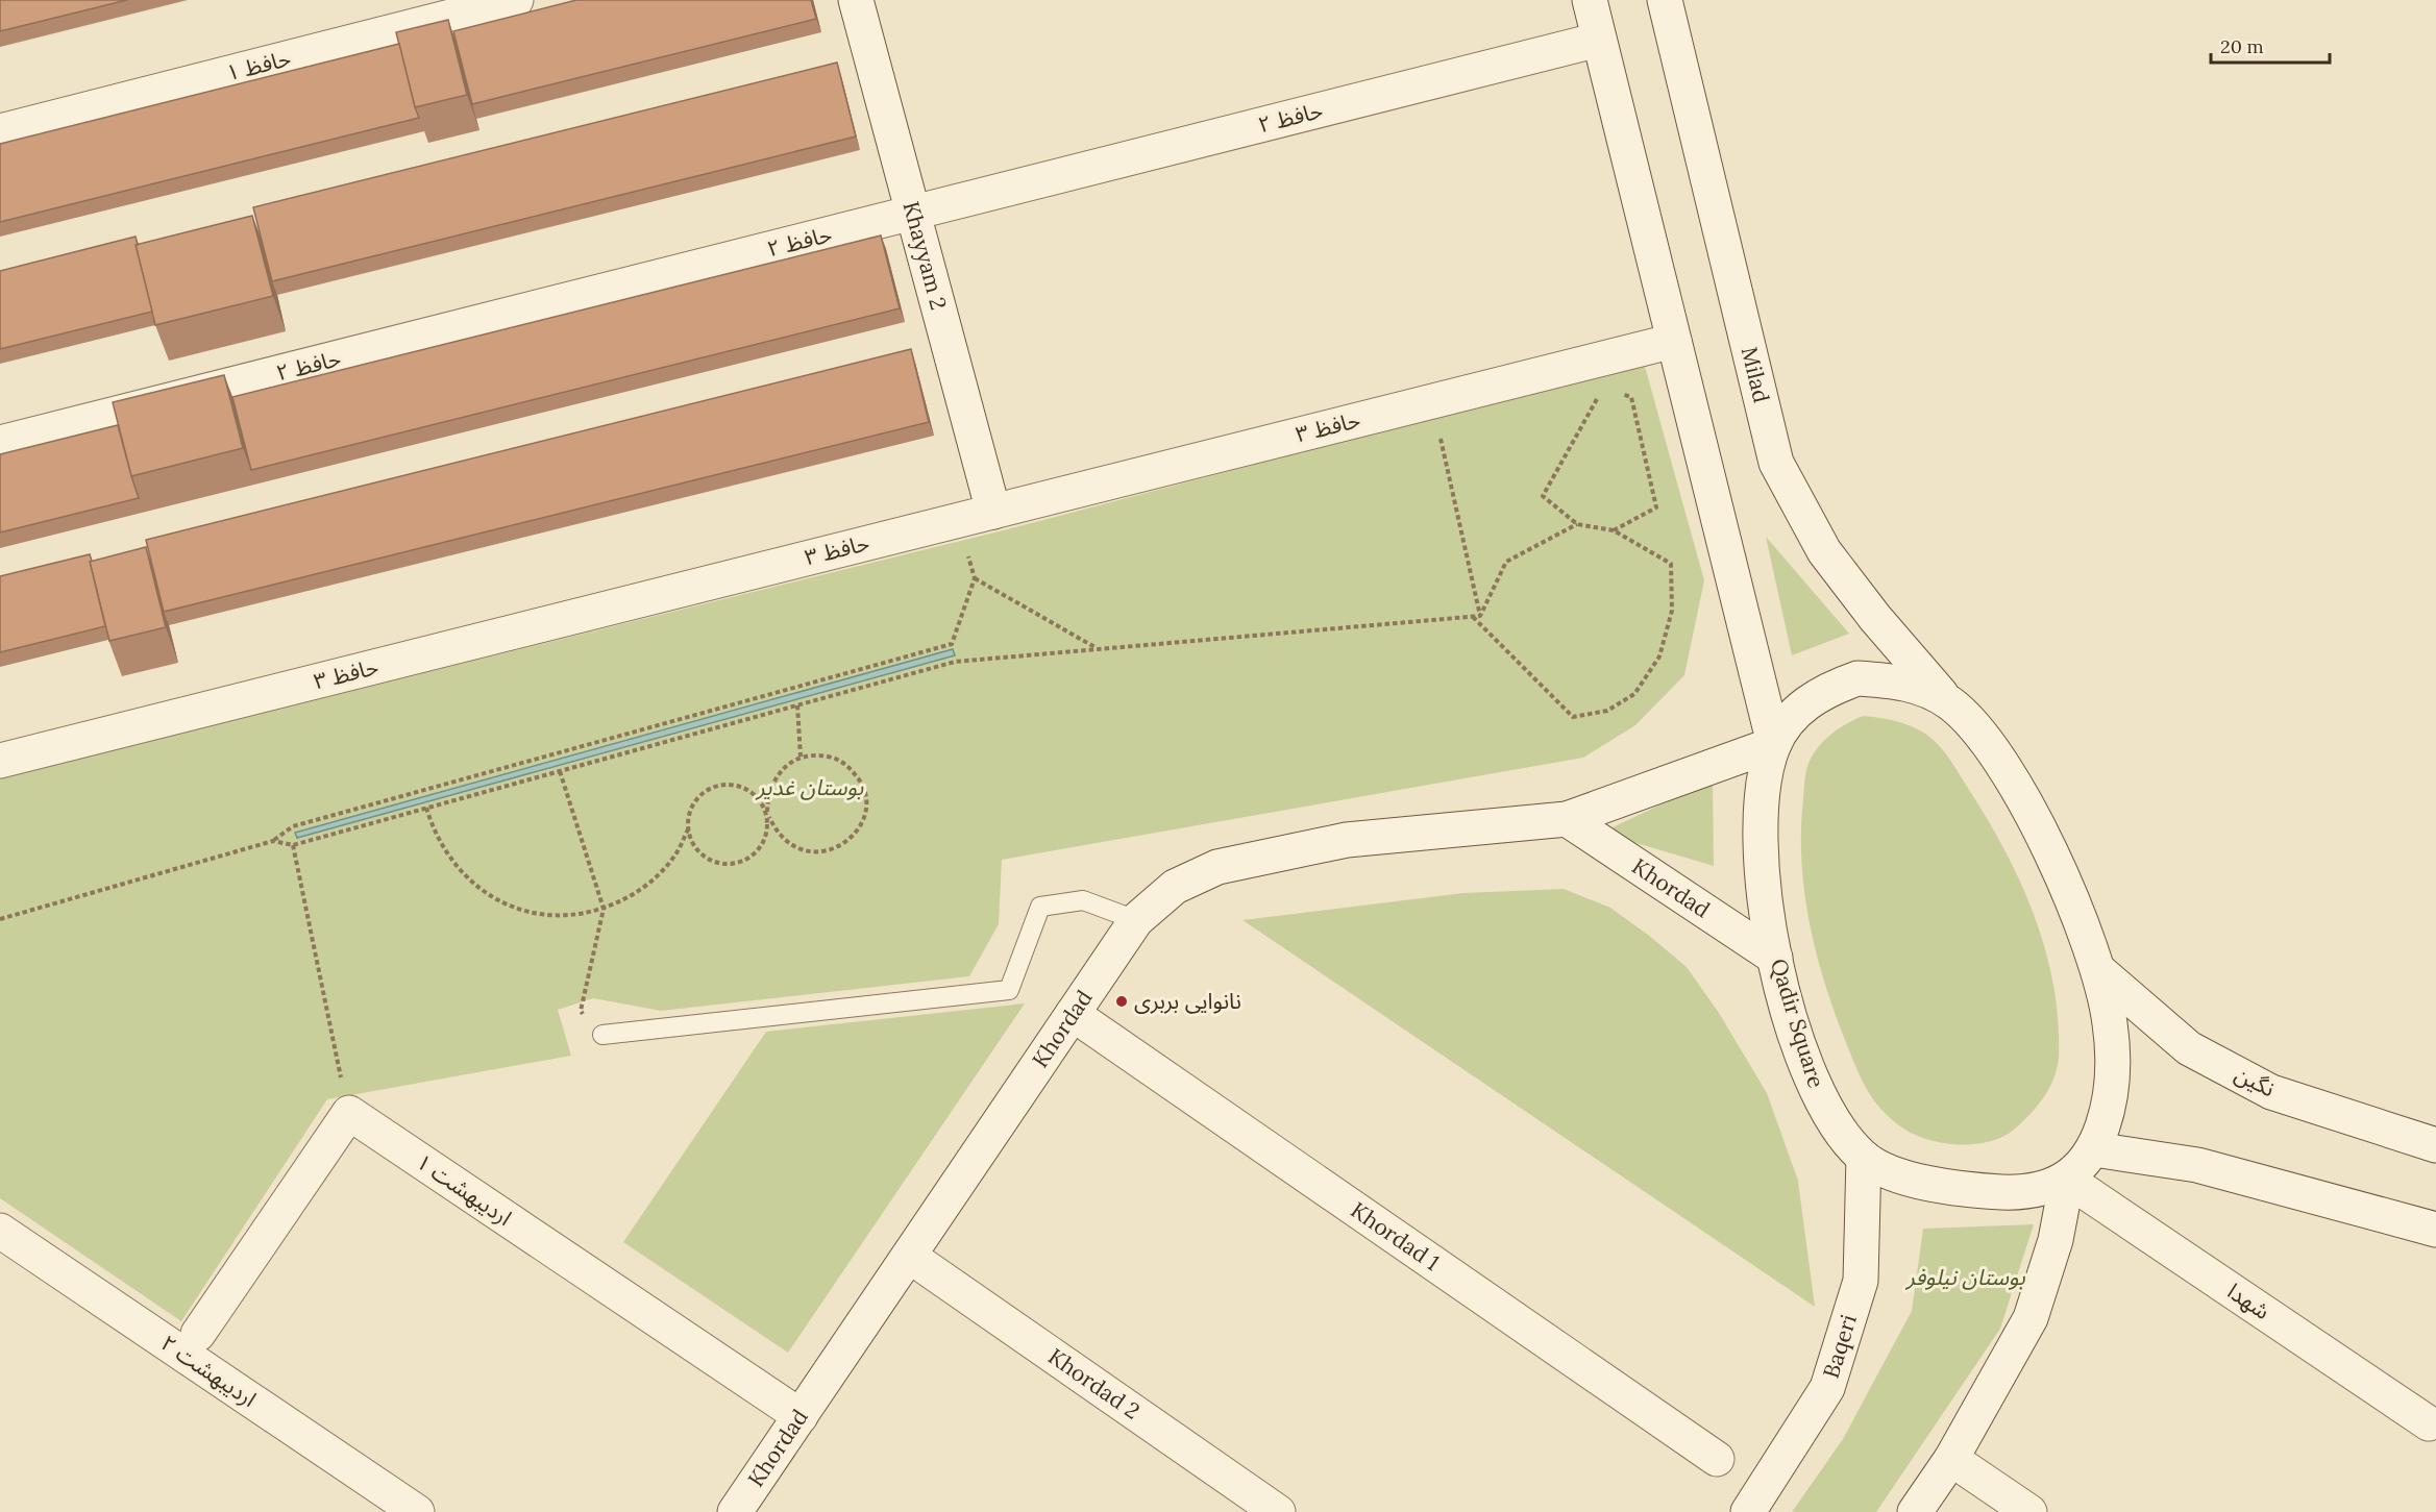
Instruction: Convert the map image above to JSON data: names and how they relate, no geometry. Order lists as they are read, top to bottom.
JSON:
{
  "streets": {
    "street": [
      "حافظ ۱",
      "حافظ ۲",
      "Khayyam 2",
      "Milad",
      "حافظ ۳",
      "Khordad",
      "Qadir Square",
      "نگین",
      "اردیبهشت ۱",
      "Khordad 1",
      "شهدا",
      "Baqeri",
      "اردیبهشت ۲",
      "Khordad 2"
    ]
  },
  "crossings": [
    ["حافظ ۲", "Khayyam 2"],
    ["Khayyam 2", "حافظ ۳"],
    ["Milad", "Qadir Square"],
    ["Khordad", "Qadir Square"],
    ["Khordad", "اردیبهشت ۱"],
    ["Khordad", "Khordad 1"],
    ["Khordad", "Khordad 2"],
    ["Qadir Square", "نگین"],
    ["Qadir Square", "شهدا"],
    ["Qadir Square", "Baqeri"]
  ],
  "parks": ["بوستان غدیر", "بوستان نیلوفر"],
  "places": ["نانوایی بربری"],
  "scale_bar": "20 m"
}
